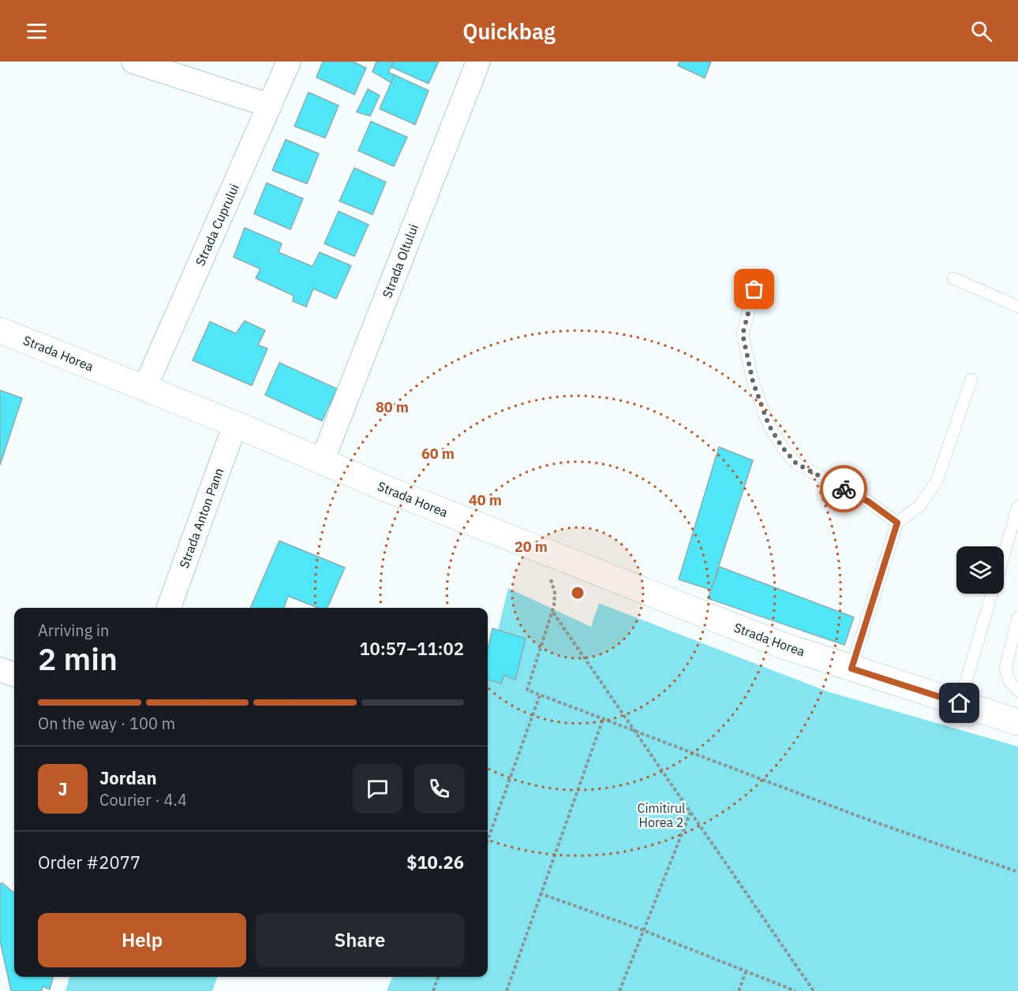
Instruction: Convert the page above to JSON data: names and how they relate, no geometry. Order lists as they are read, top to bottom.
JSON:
{
  "streets": {
    "street": [
      "Strada Cuprului",
      "Strada Oltului",
      "Strada Horea",
      "Strada Anton Pann"
    ]
  },
  "crossings": [
    ["Strada Cuprului", "Strada Horea"],
    ["Strada Oltului", "Strada Horea"],
    ["Strada Horea", "Strada Anton Pann"]
  ],
  "parks": ["Cimitirul Horea 2"],
  "page": {
    "header": "Quickbag",
    "heading": ["2 min", "Arriving in", "10:57–11:02"],
    "panel": [
      "Jordan",
      "Courier · 4.4",
      "Order #2077",
      "$10.26"
    ],
    "bar": "On the way · 100 m",
    "round": "J",
    "buttons": ["Help", "Share"]
  },
  "rings": [
    "80 m",
    "60 m",
    "40 m",
    "20 m"
  ]
}
